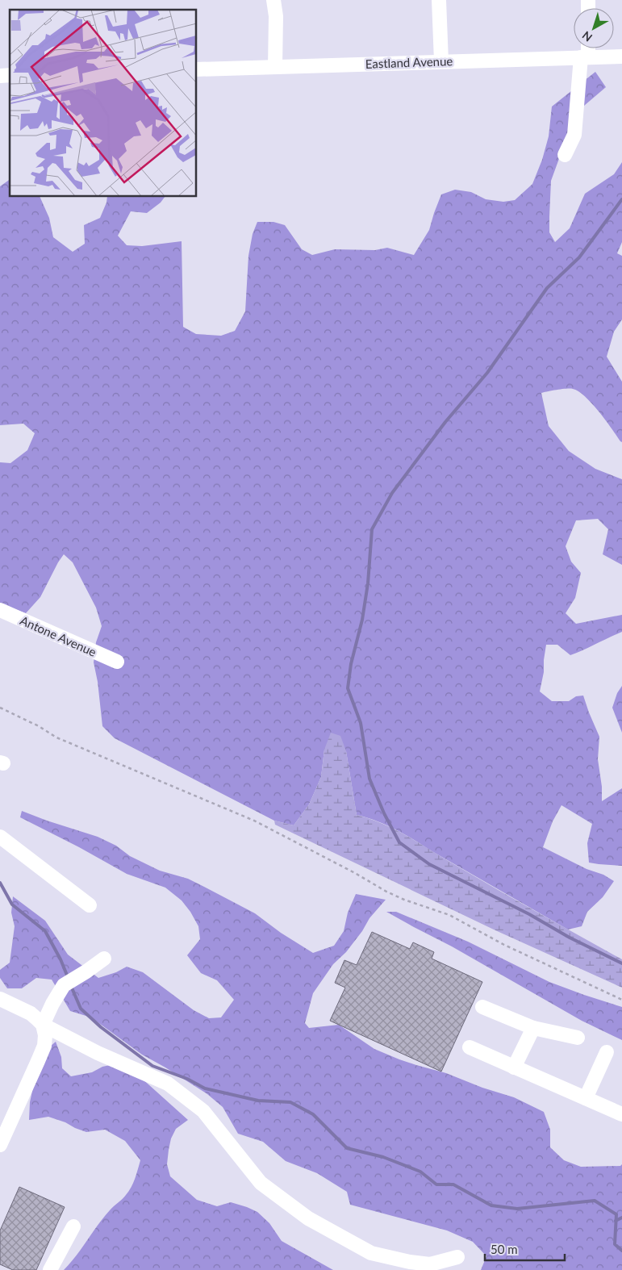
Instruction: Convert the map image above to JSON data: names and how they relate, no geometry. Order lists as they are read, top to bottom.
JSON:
{
  "streets": {
    "street": ["Eastland Avenue", "Antone Avenue"]
  },
  "scale_bar": "50 m",
  "north": "bottom left"
}
